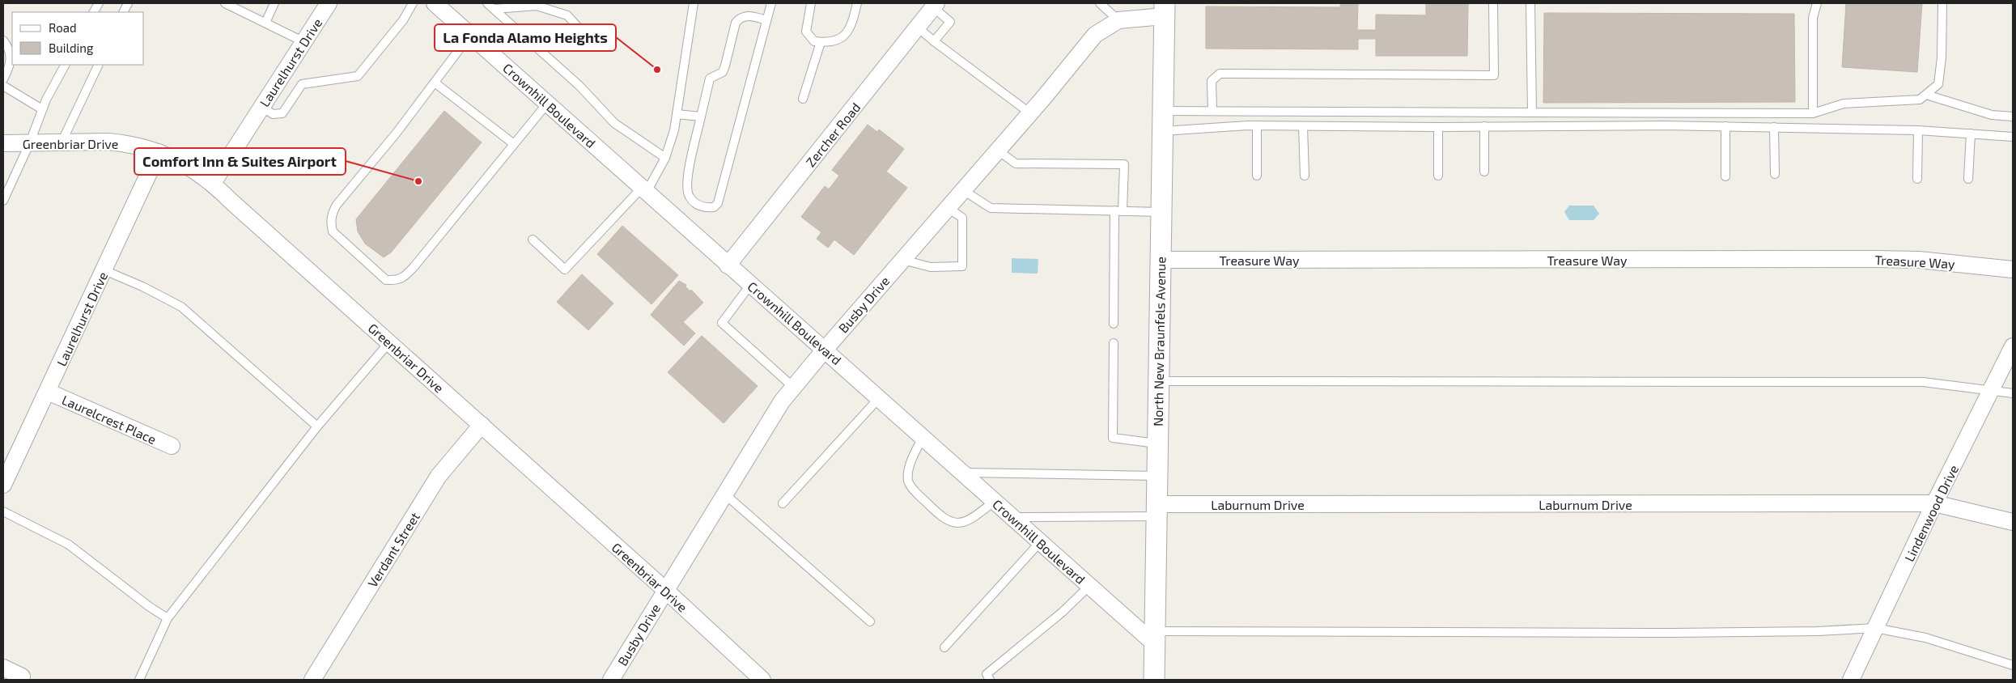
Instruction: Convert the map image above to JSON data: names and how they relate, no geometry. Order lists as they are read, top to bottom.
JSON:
{
  "streets": {
    "street": [
      "Laurelhurst Drive",
      "Crownhill Boulevard",
      "Zercher Road",
      "Greenbriar Drive",
      "Treasure Way",
      "Busby Drive",
      "North New Braunfels Avenue",
      "Laurelcrest Place",
      "Laburnum Drive",
      "Lindenwood Drive",
      "Verdant Street"
    ]
  },
  "crossings": [
    ["Laurelhurst Drive", "Greenbriar Drive"],
    ["Laurelhurst Drive", "Laurelcrest Place"],
    ["Crownhill Boulevard", "Zercher Road"],
    ["Crownhill Boulevard", "Busby Drive"],
    ["Crownhill Boulevard", "North New Braunfels Avenue"],
    ["Greenbriar Drive", "Busby Drive"],
    ["Greenbriar Drive", "Verdant Street"],
    ["Treasure Way", "North New Braunfels Avenue"],
    ["Busby Drive", "North New Braunfels Avenue"],
    ["North New Braunfels Avenue", "Laburnum Drive"],
    ["Laburnum Drive", "Lindenwood Drive"]
  ],
  "places": ["La Fonda Alamo Heights", "Comfort Inn & Suites Airport"],
  "legend": ["Road", "Building"]
}
